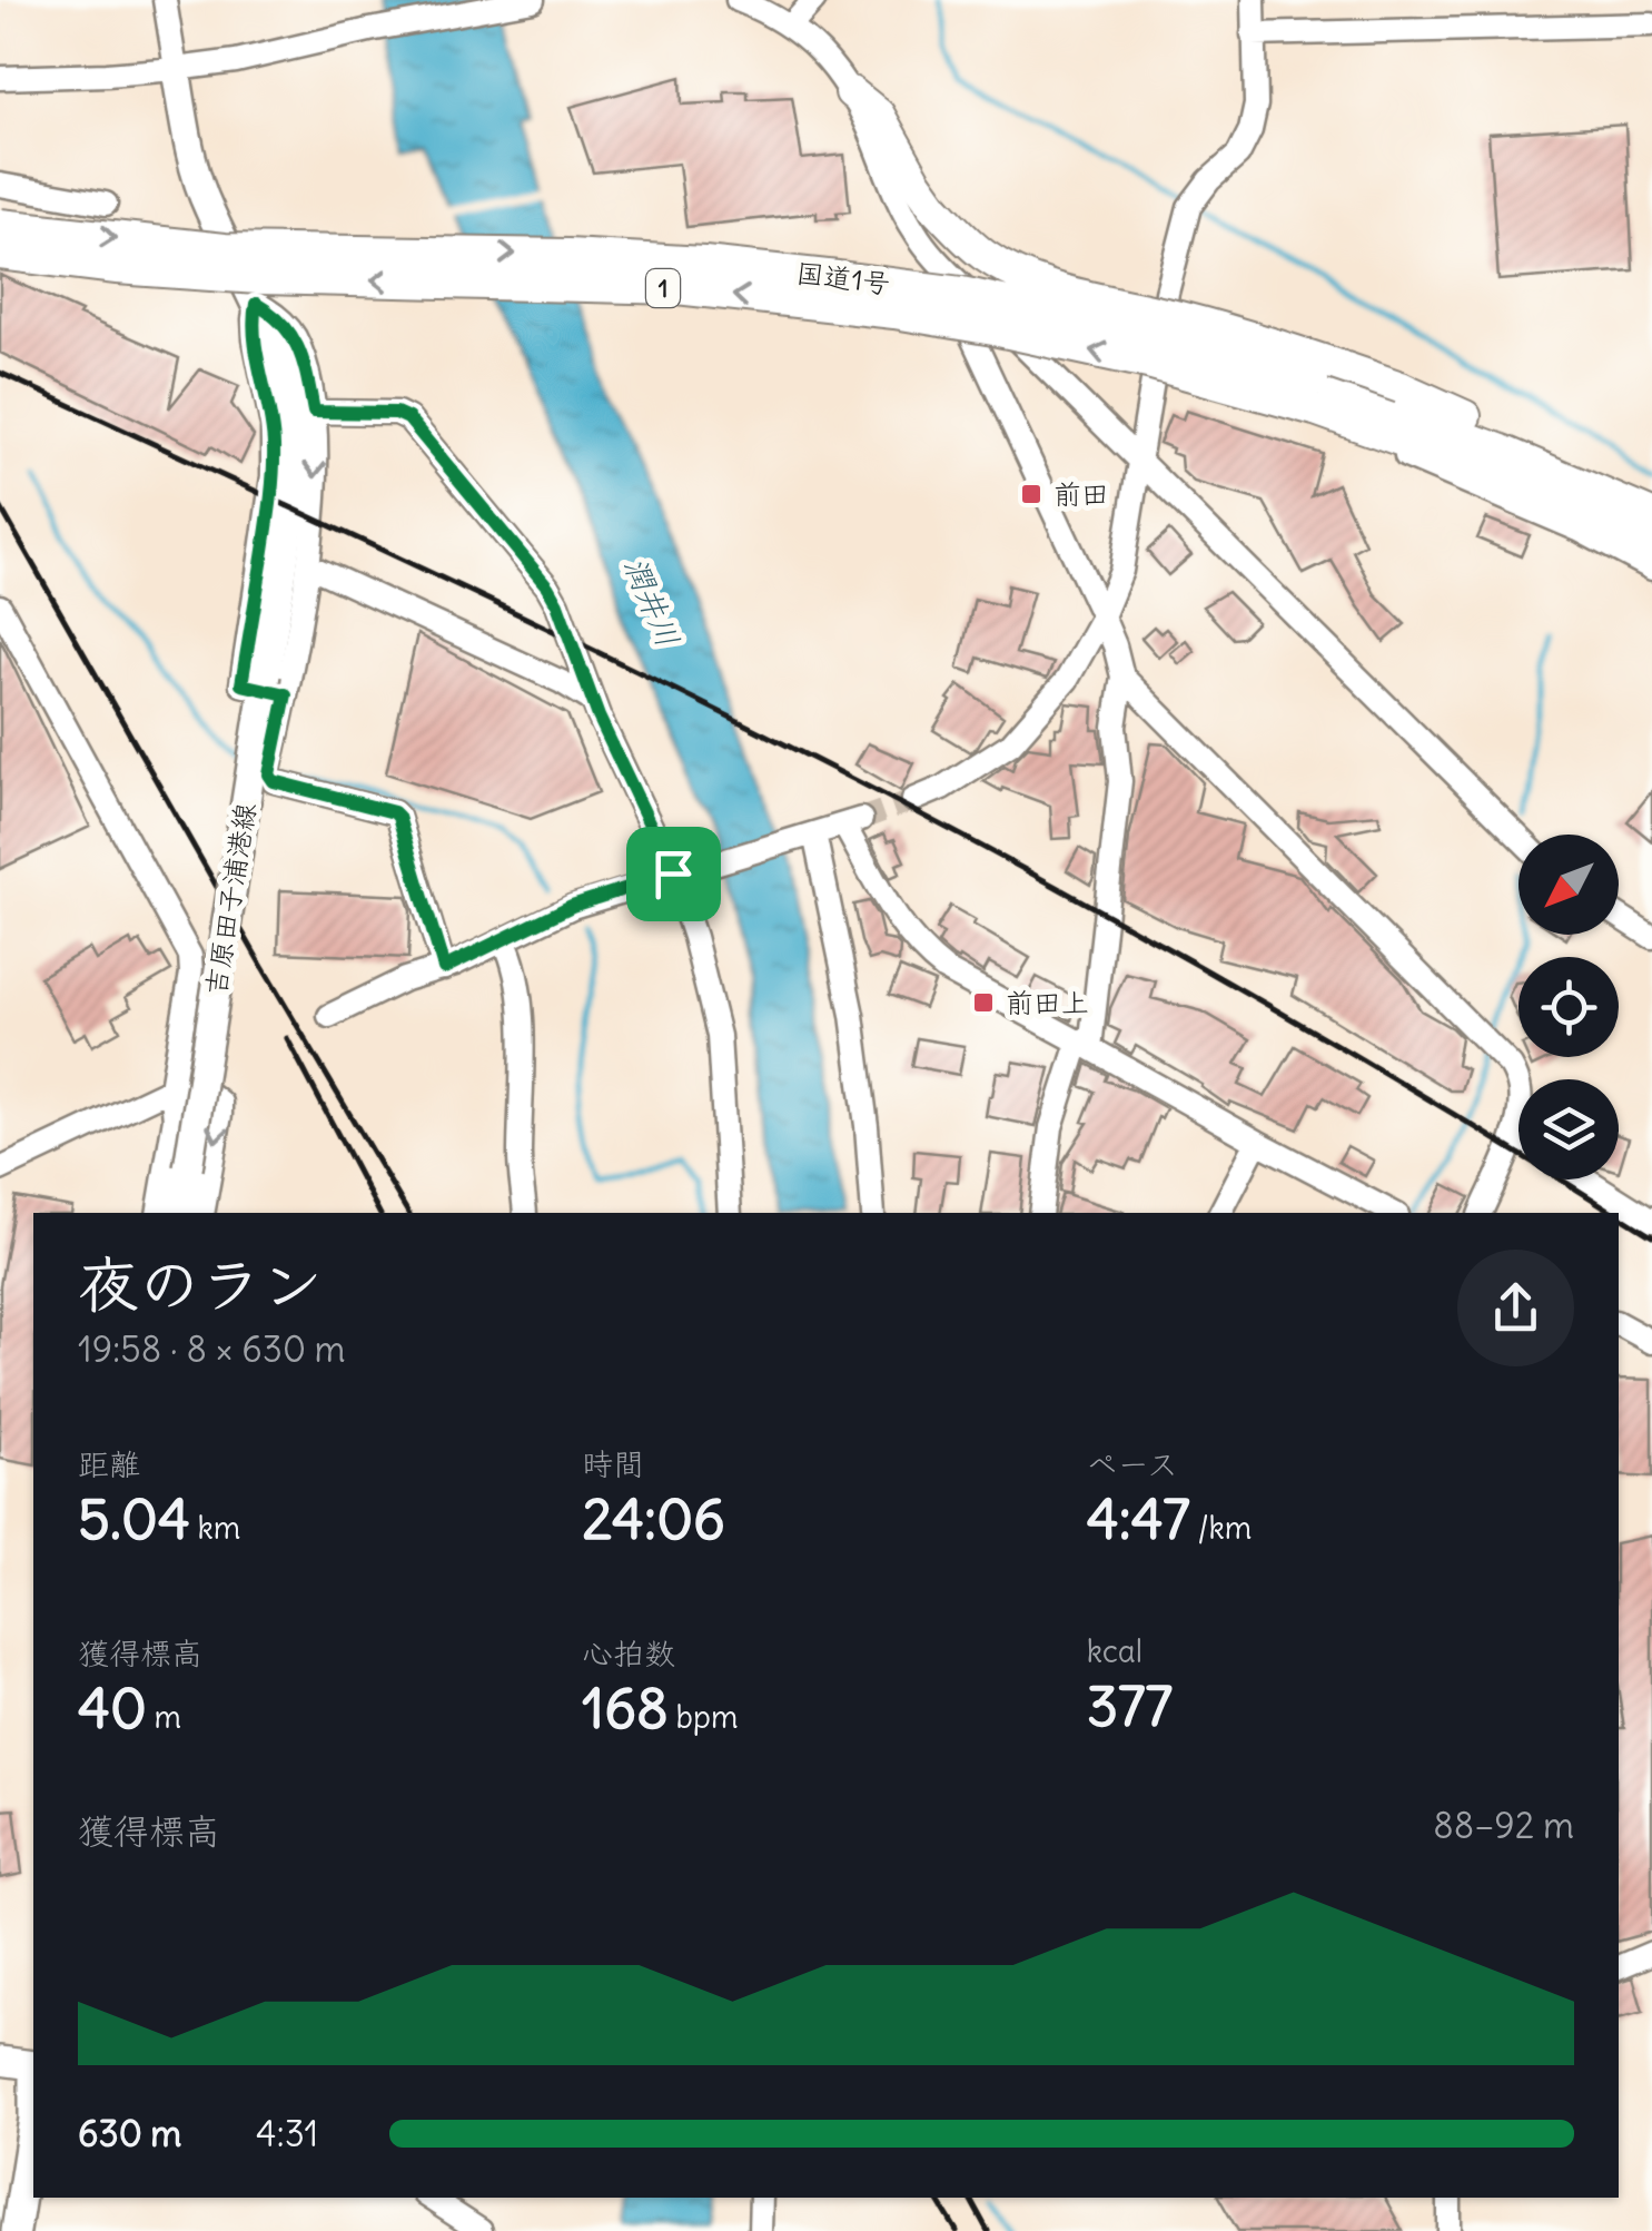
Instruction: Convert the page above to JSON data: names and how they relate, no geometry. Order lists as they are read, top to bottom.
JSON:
{
  "streets": {
    "highway": ["国道1号", "1"],
    "main road": ["吉原田子浦港線"]
  },
  "water": ["潤井川"],
  "places": {
    "transit": ["前田", "前田上"]
  },
  "north": "bottom left",
  "page": {
    "heading": ["夜のラン", "19:58 · 8 × 630 m"],
    "stats": [
      ["距離", "5.04 km"],
      ["時間", "24:06"],
      ["ペース", "4:47 /km"],
      ["獲得標高", "40 m"],
      ["心拍数", "168 bpm"],
      ["kcal", "377"]
    ],
    "chart": ["獲得標高", "88–92 m"],
    "list": [
      {
        "name": "630 m",
        "note": "4:31"
      }
    ]
  }
}
